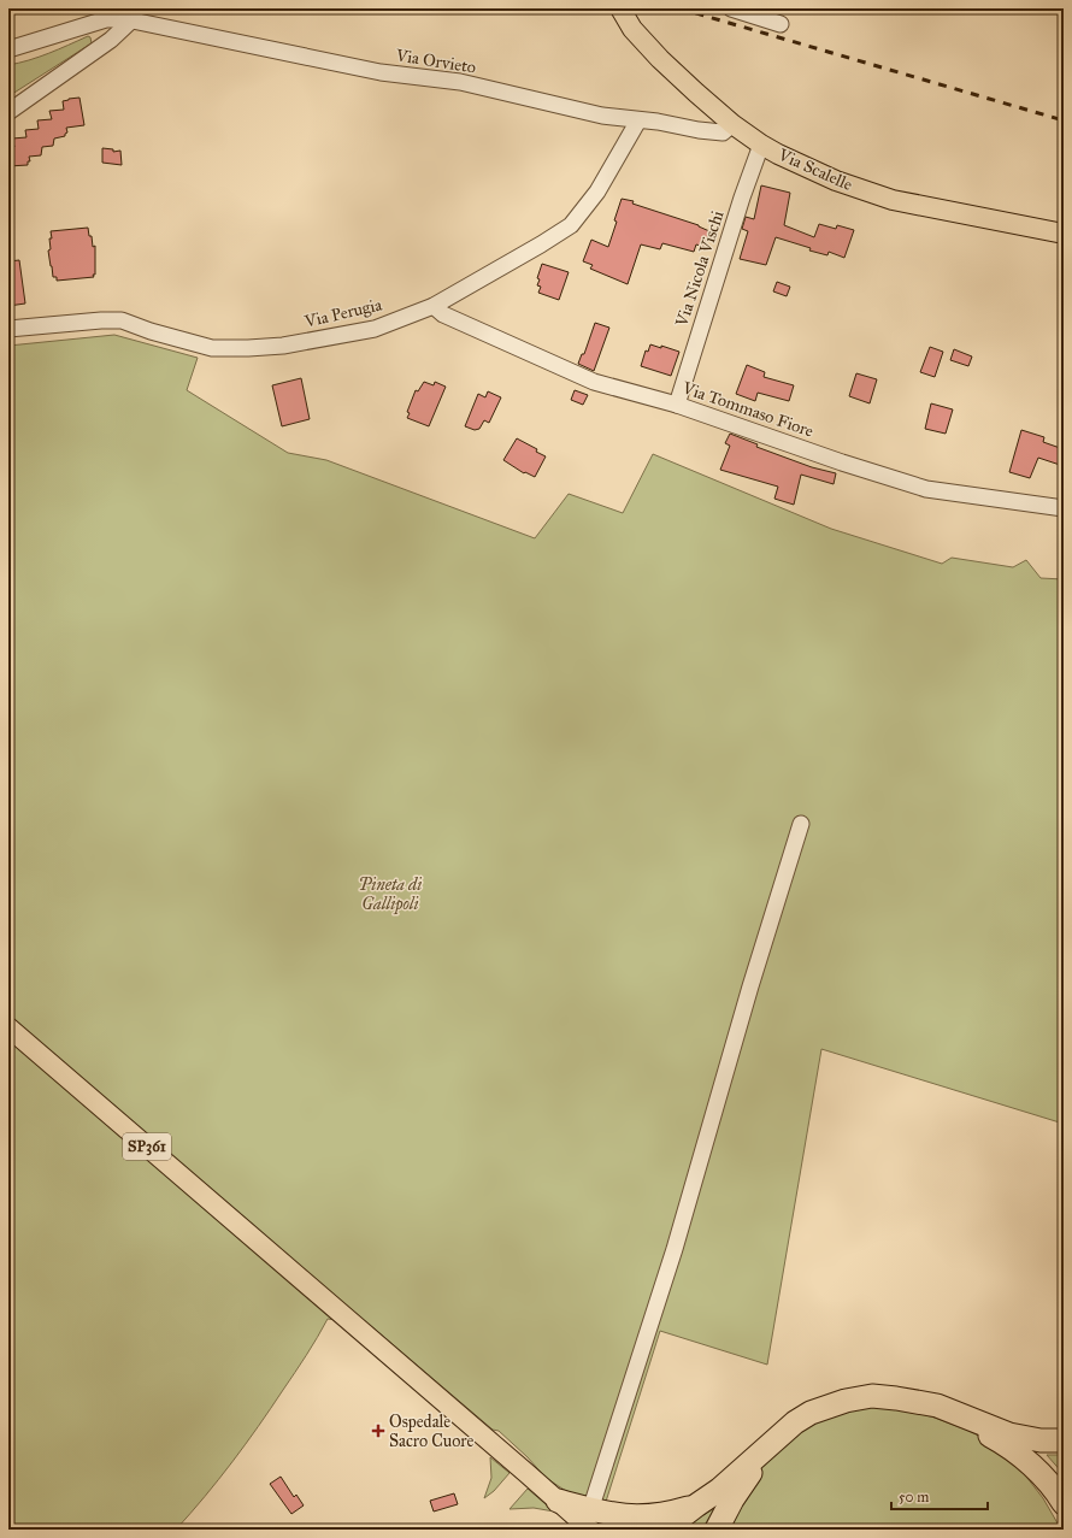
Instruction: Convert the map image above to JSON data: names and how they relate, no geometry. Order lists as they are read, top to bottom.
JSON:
{
  "streets": {
    "main road": ["Via Scalelle", "SP361"],
    "street": [
      "Via Orvieto",
      "Via Nicola Vischi",
      "Via Perugia",
      "Via Tommaso Fiore"
    ]
  },
  "crossings": [
    ["Via Orvieto", "Via Scalelle"],
    ["Via Orvieto", "Via Perugia"],
    ["Via Scalelle", "Via Nicola Vischi"],
    ["Via Nicola Vischi", "Via Tommaso Fiore"],
    ["Via Perugia", "Via Tommaso Fiore"]
  ],
  "parks": ["Pineta di Gallipoli"],
  "places": {
    "health": ["Ospedale Sacro Cuore"]
  },
  "scale_bar": "50 m"
}
